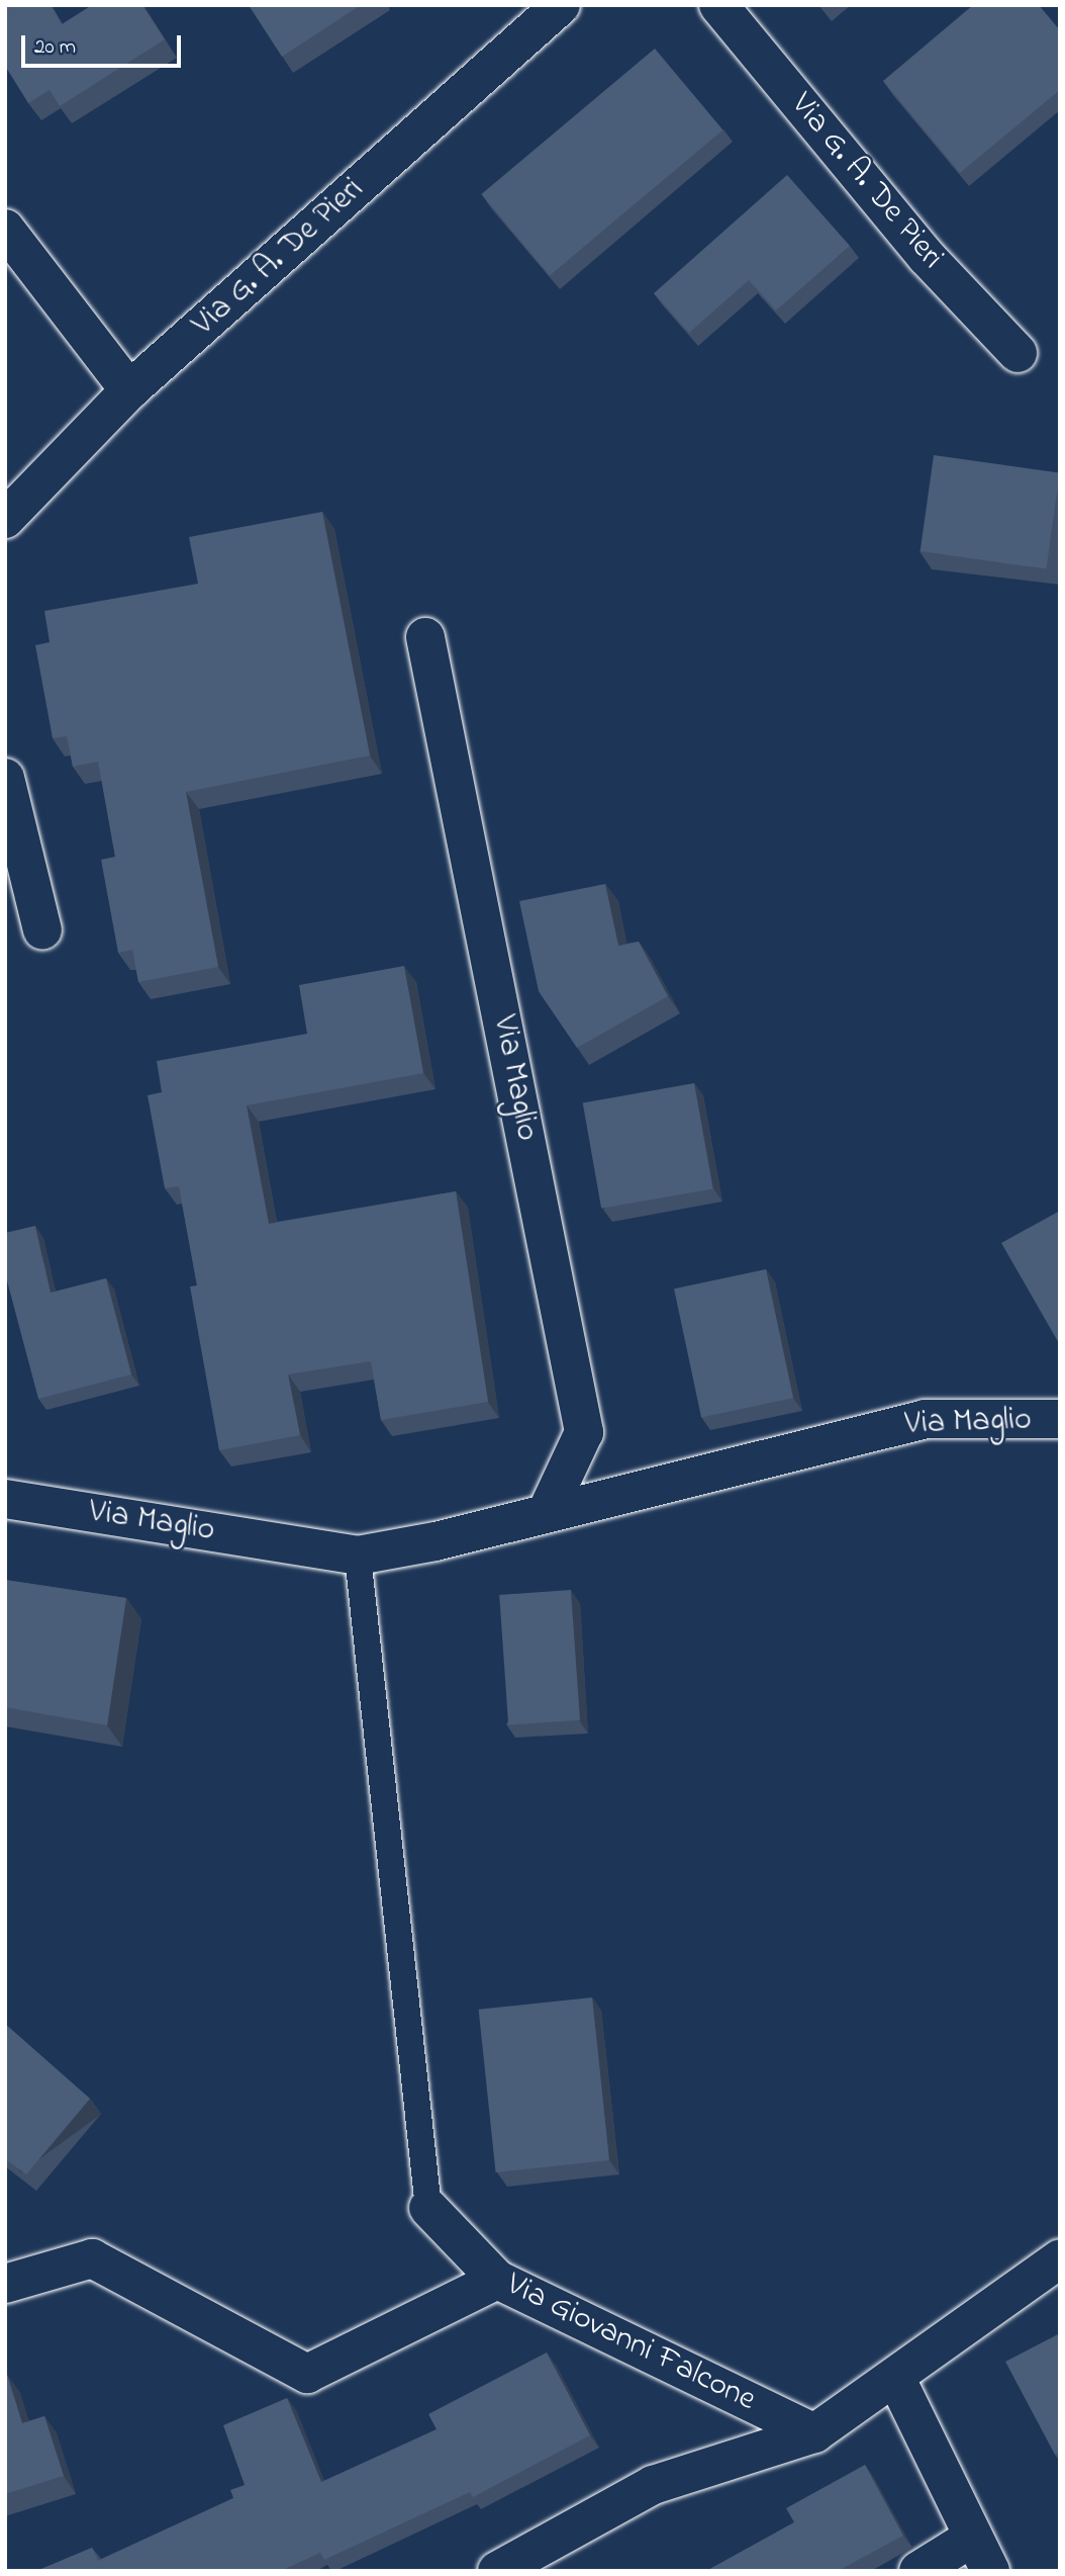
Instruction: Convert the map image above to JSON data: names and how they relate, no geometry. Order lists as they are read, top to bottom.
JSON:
{
  "streets": {
    "street": ["Via G. A. De Pieri", "Via Maglio", "Via Giovanni Falcone"]
  },
  "scale_bar": "20 m"
}
